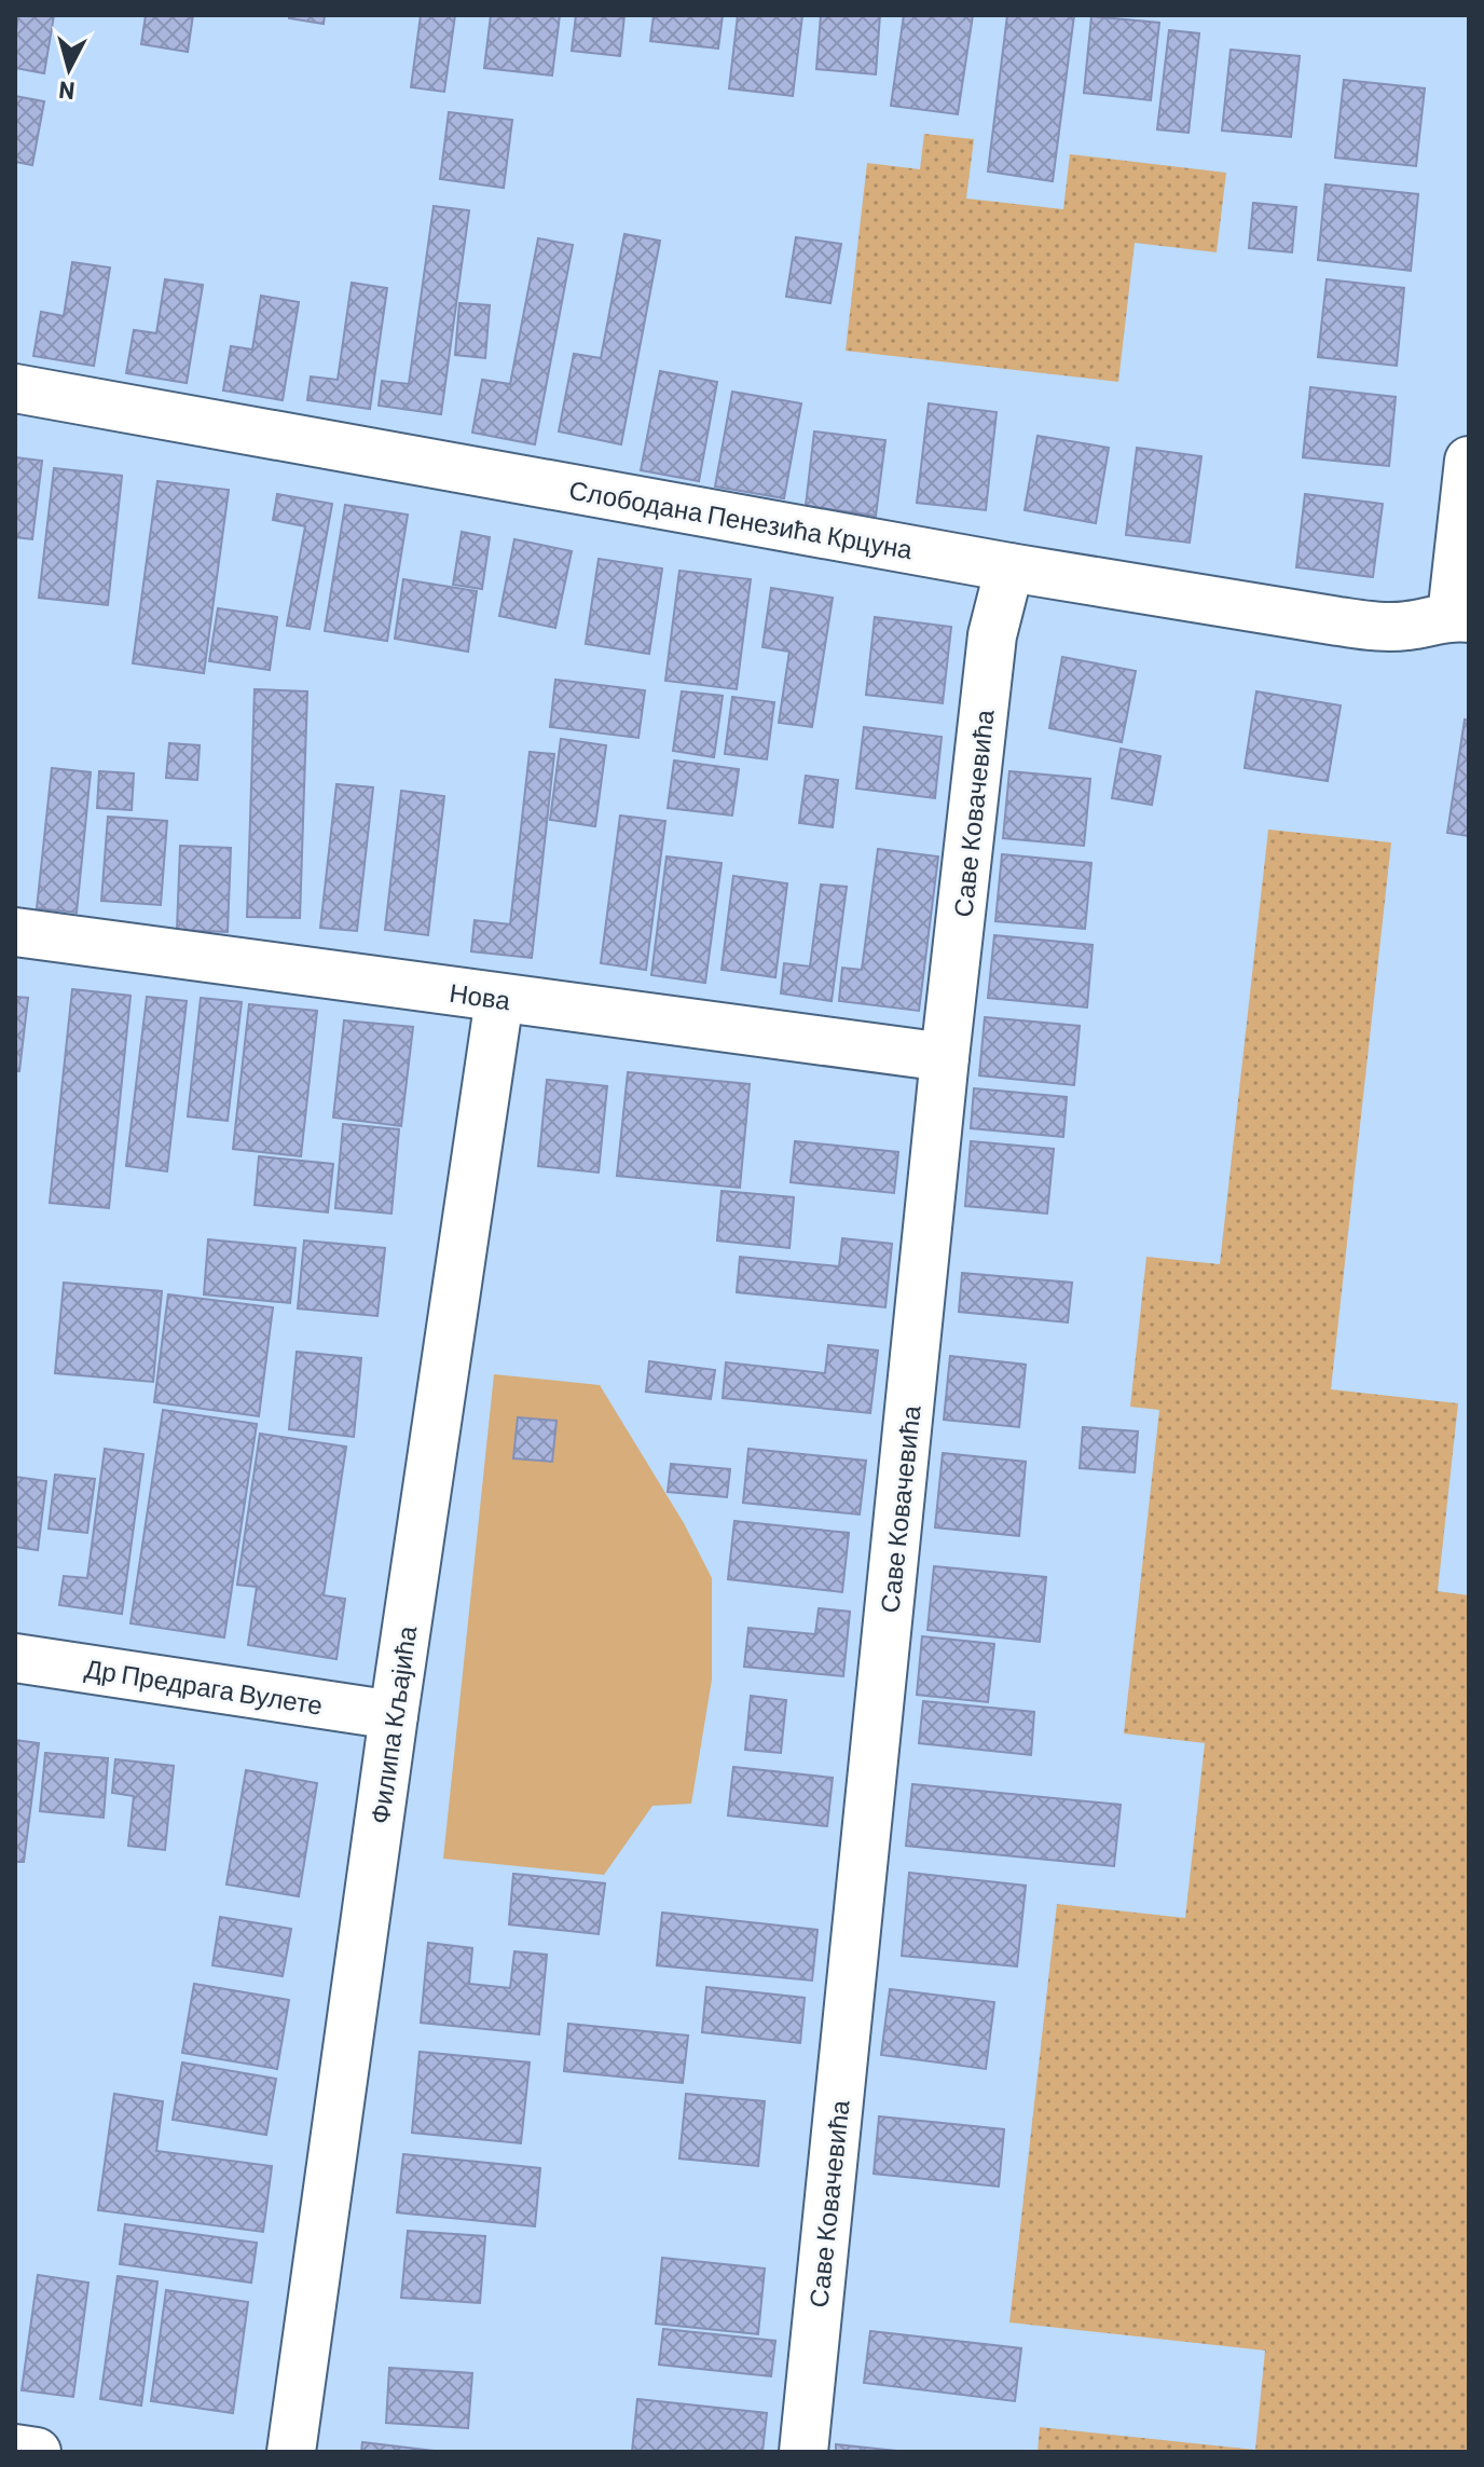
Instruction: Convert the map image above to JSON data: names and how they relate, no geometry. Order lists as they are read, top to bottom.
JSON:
{
  "streets": {
    "street": [
      "Слободана Пенезића Крцуна",
      "Саве Ковачевића",
      "Нова",
      "Др Предрага Вулете",
      "Филипа Кљајића"
    ]
  },
  "crossings": [
    ["Слободана Пенезића Крцуна", "Саве Ковачевића"],
    ["Саве Ковачевића", "Нова"],
    ["Нова", "Филипа Кљајића"],
    ["Др Предрага Вулете", "Филипа Кљајића"]
  ],
  "north": "bottom"
}
